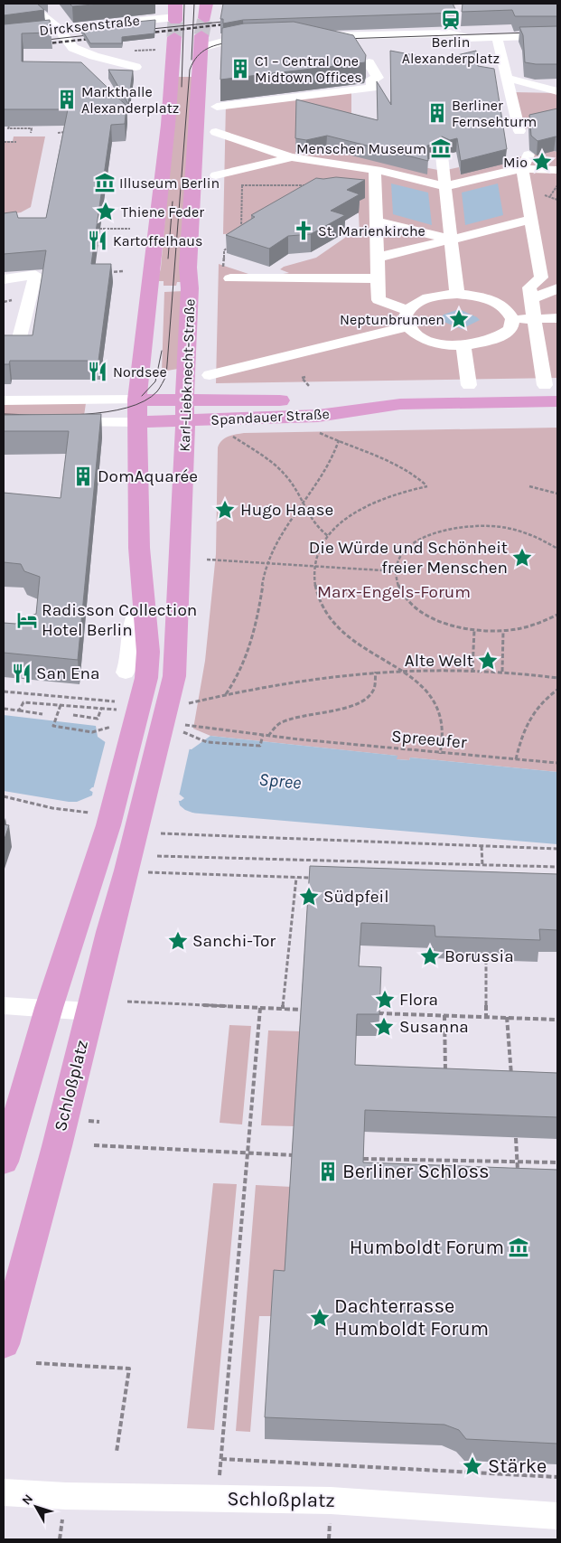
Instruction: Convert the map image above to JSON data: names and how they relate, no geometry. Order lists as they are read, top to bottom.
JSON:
{
  "streets": {
    "main road": ["Karl-Liebknecht-Straße", "Spandauer Straße", "Schloßplatz"],
    "street": ["Dircksenstraße"],
    "path": ["Spreeufer"]
  },
  "crossings": [
    ["Karl-Liebknecht-Straße", "Spandauer Straße"],
    ["Karl-Liebknecht-Straße", "Spreeufer"],
    ["Karl-Liebknecht-Straße", "Schloßplatz"]
  ],
  "water": ["Spree"],
  "parks": ["Marx-Engels-Forum"],
  "places": {
    "station": ["Berlin Alexanderplatz"],
    "building": [
      "C1 – Central One Midtown Offices",
      "Markthalle Alexanderplatz",
      "Berliner Fernsehturm",
      "DomAquarée",
      "Berliner Schloss"
    ],
    "museum": ["Menschen Museum", "Illuseum Berlin", "Humboldt Forum"],
    "place": [
      "Mio",
      "Thiene Feder",
      "Neptunbrunnen",
      "Hugo Haase",
      "Die Würde und Schönheit freier Menschen",
      "Alte Welt",
      "Südpfeil",
      "Sanchi-Tor",
      "Borussia",
      "Flora",
      "Susanna",
      "Dachterrasse Humboldt Forum",
      "Stärke"
    ],
    "church": ["St. Marienkirche"],
    "restaurant": ["Kartoffelhaus", "Nordsee", "San Ena"],
    "hotel": ["Radisson Collection Hotel Berlin"]
  },
  "north": "top left"
}
